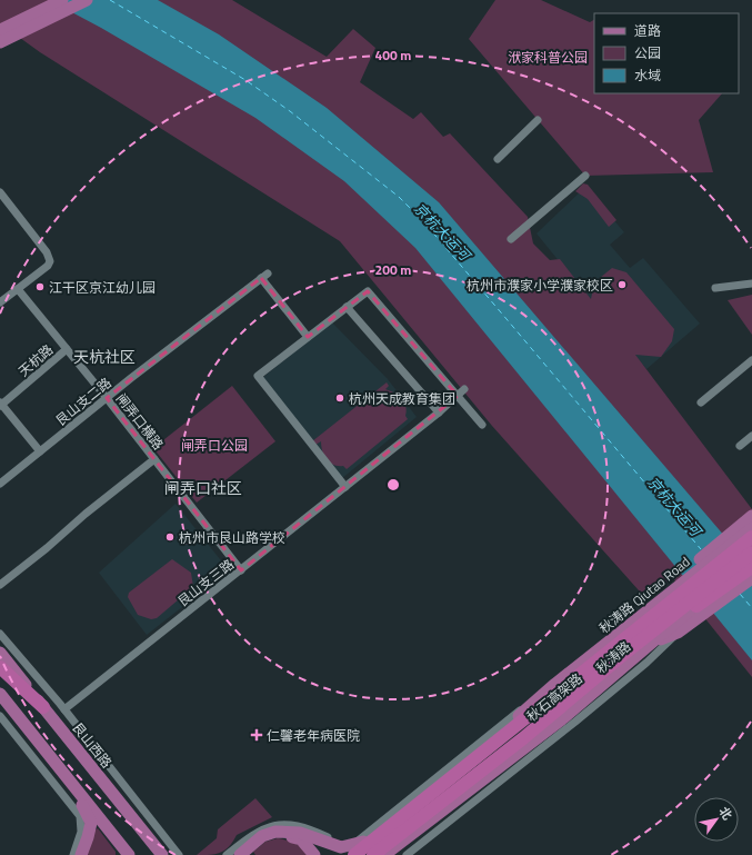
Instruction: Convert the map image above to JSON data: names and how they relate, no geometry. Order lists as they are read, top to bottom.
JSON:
{
  "streets": {
    "highway": ["秋石高架路"],
    "main road": ["秋涛路 Qiutao Road", "秋涛路", "艮山西路"],
    "street": [
      "天杭路",
      "艮山支二路",
      "闸弄口横路",
      "艮山支三路"
    ]
  },
  "crossings": [
    ["天杭路", "闸弄口横路"],
    ["艮山支二路", "闸弄口横路"],
    ["闸弄口横路", "艮山支三路"],
    ["秋涛路 Qiutao Road", "秋石高架路"]
  ],
  "districts": ["天杭社区", "闸弄口社区"],
  "water": ["京杭大运河"],
  "parks": ["洑家科普公园", "闸弄口公园"],
  "places": {
    "other": [
      "杭州市濮家小学濮家校区",
      "江干区京江幼儿园",
      "杭州天成教育集团",
      "杭州市艮山路学校"
    ],
    "health": ["仁馨老年病医院"]
  },
  "legend": ["道路", "公园", "水域"],
  "north": "top right",
  "rings": ["400 m", "200 m"]
}
